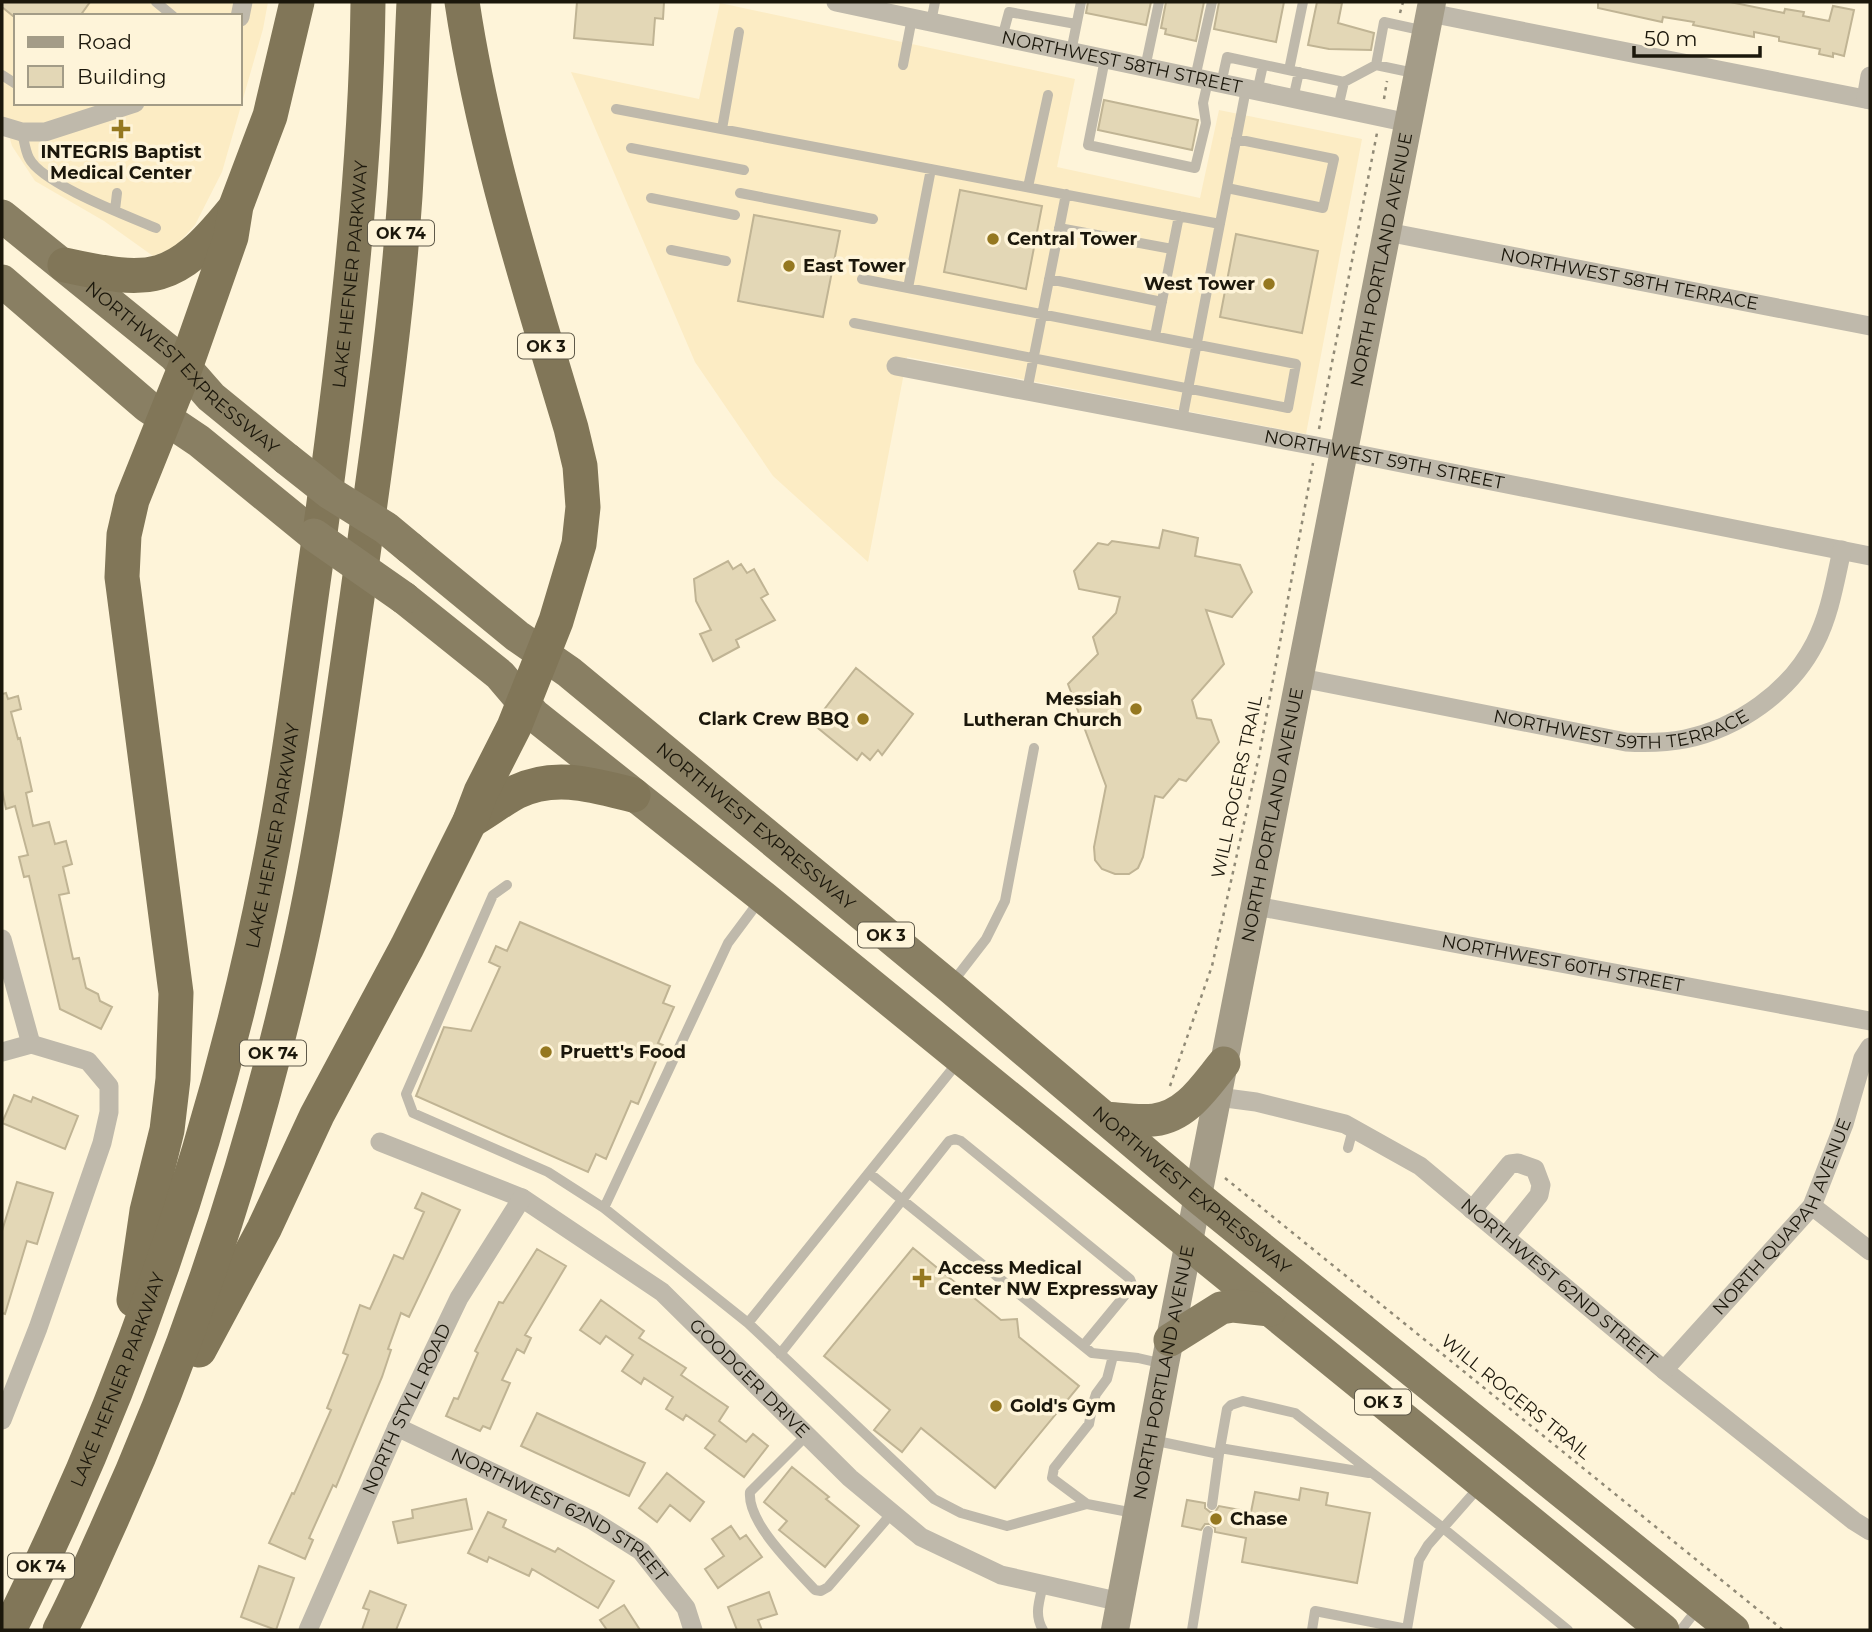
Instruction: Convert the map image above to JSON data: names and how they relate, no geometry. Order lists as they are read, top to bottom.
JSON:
{
  "streets": {
    "highway": [
      "OK 74",
      "LAKE HEFNER PARKWAY",
      "OK 3",
      "NORTHWEST EXPRESSWAY"
    ],
    "main road": ["NORTH PORTLAND AVENUE"],
    "street": [
      "NORTHWEST 58TH STREET",
      "NORTHWEST 58TH TERRACE",
      "NORTHWEST 59TH STREET",
      "NORTHWEST 59TH TERRACE",
      "NORTHWEST 60TH STREET",
      "NORTH QUAPAH AVENUE",
      "NORTHWEST 62ND STREET",
      "GOODGER DRIVE",
      "NORTH STYLL ROAD"
    ],
    "path": ["WILL ROGERS TRAIL"]
  },
  "crossings": [
    ["NORTHWEST 58TH STREET", "NORTH PORTLAND AVENUE"],
    ["NORTH PORTLAND AVENUE", "NORTHWEST 58TH TERRACE"],
    ["NORTH PORTLAND AVENUE", "OK 3"],
    ["NORTH PORTLAND AVENUE", "NORTHWEST EXPRESSWAY"],
    ["NORTH PORTLAND AVENUE", "NORTHWEST 59TH STREET"],
    ["NORTH PORTLAND AVENUE", "NORTHWEST 59TH TERRACE"],
    ["NORTH PORTLAND AVENUE", "NORTHWEST 60TH STREET"],
    ["NORTH PORTLAND AVENUE", "NORTHWEST 62ND STREET"],
    ["NORTH PORTLAND AVENUE", "GOODGER DRIVE"],
    ["OK 3", "NORTHWEST EXPRESSWAY"],
    ["NORTHWEST 59TH STREET", "NORTHWEST 59TH TERRACE"],
    ["NORTH QUAPAH AVENUE", "NORTHWEST 62ND STREET"],
    ["NORTHWEST 62ND STREET", "NORTH STYLL ROAD"],
    ["GOODGER DRIVE", "NORTH STYLL ROAD"]
  ],
  "places": {
    "health": ["INTEGRIS Baptist Medical Center", "Access Medical Center NW Expressway"],
    "other": [
      "Central Tower",
      "East Tower",
      "West Tower",
      "Messiah Lutheran Church",
      "Clark Crew BBQ",
      "Pruett's Food",
      "Gold's Gym",
      "Chase"
    ]
  },
  "legend": ["Road", "Building"],
  "scale_bar": "50 m"
}
